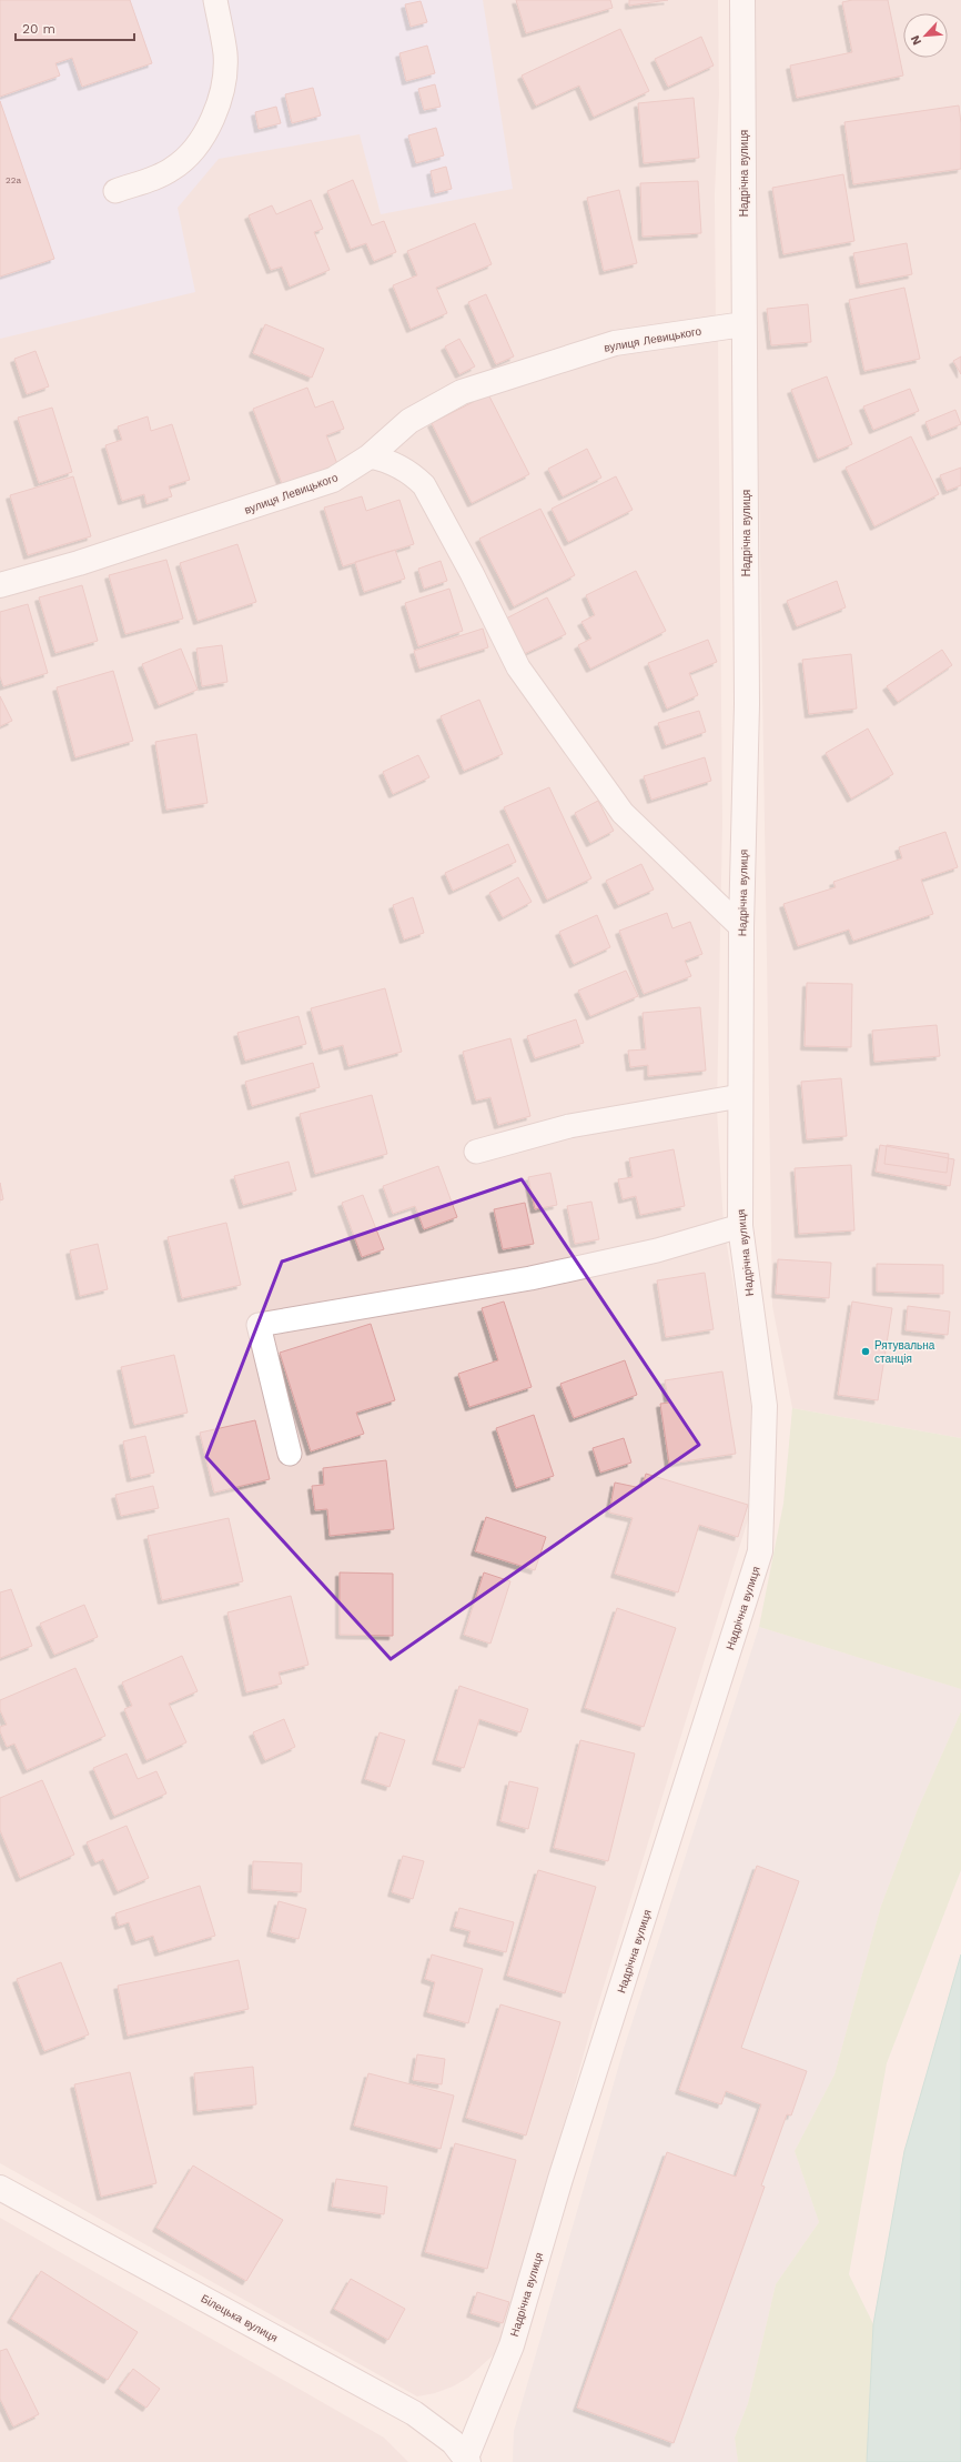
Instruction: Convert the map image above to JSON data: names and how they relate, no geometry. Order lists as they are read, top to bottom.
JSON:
{
  "streets": {
    "street": ["Надрічна вулиця", "вулиця Левицького", "Білецька вулиця"]
  },
  "crossings": [
    ["Надрічна вулиця", "вулиця Левицького"],
    ["Надрічна вулиця", "Білецька вулиця"]
  ],
  "places": ["Рятувальна станція"],
  "house_numbers": ["22а"],
  "scale_bar": "20 m",
  "north": "bottom left"
}
